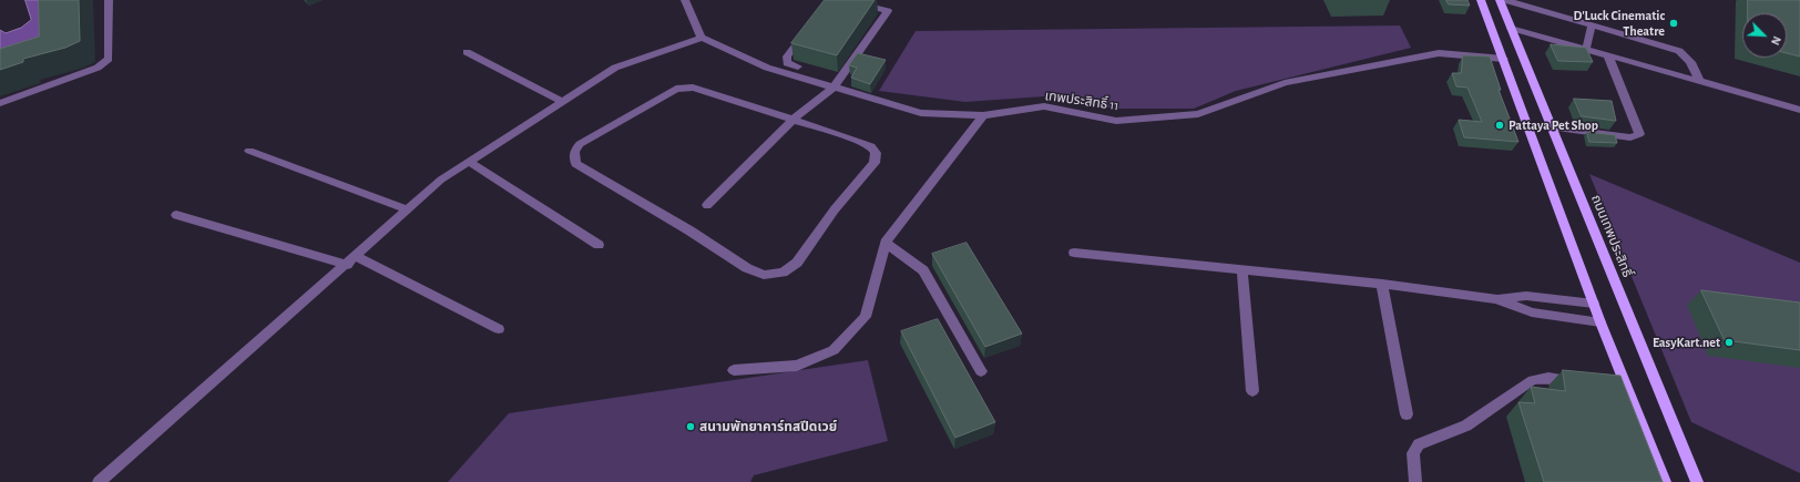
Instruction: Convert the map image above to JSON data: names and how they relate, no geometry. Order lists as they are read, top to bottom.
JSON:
{
  "streets": {
    "main road": ["ถนนเทพประสิทธิ์"],
    "street": ["เทพประสิทธิ์ 11"]
  },
  "places": [
    "D'Luck Cinematic Theatre",
    "Pattaya Pet Shop",
    "EasyKart.net",
    "สนามพัทยาคาร์ทสปีดเวย์"
  ],
  "north": "bottom right"
}
